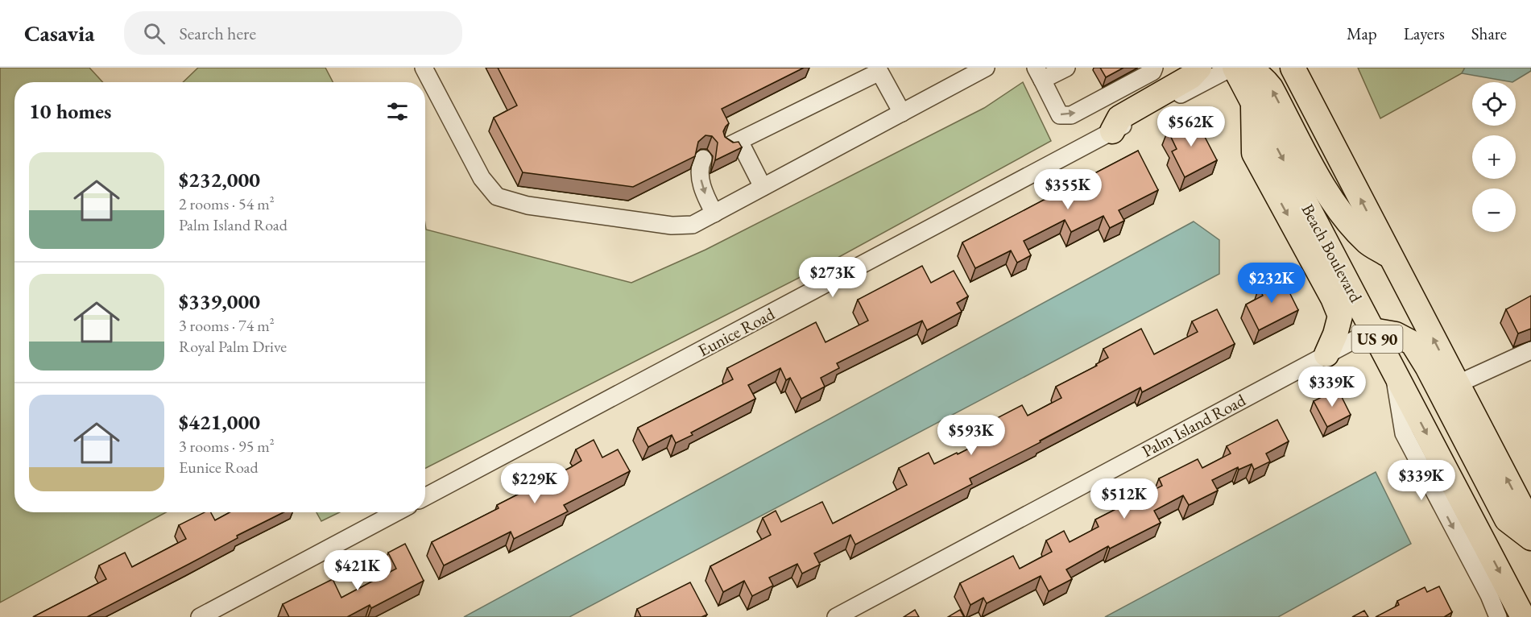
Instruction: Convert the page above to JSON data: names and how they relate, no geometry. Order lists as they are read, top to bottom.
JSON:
{
  "streets": {
    "highway": ["Beach Boulevard", "US 90"],
    "street": ["Eunice Road", "Palm Island Road"]
  },
  "crossings": [
    ["Beach Boulevard", "Palm Island Road"]
  ],
  "page": {
    "header": "Casavia",
    "search": "Search here",
    "nav": ["Map", "Layers", "Share"],
    "map_buttons": ["+", "−"],
    "heading": "10 homes",
    "price": [
      "$562K",
      "$355K",
      "$273K",
      "$232K",
      "$339K",
      "$593K",
      "$339K",
      "$229K",
      "$512K",
      "$421K"
    ],
    "list": [
      {
        "name": "$232,000",
        "note": "2 rooms · 54 m² · Palm Island Road"
      },
      {
        "name": "$339,000",
        "note": "3 rooms · 74 m² · Royal Palm Drive"
      },
      {
        "name": "$421,000",
        "note": "3 rooms · 95 m² · Eunice Road"
      }
    ]
  }
}
